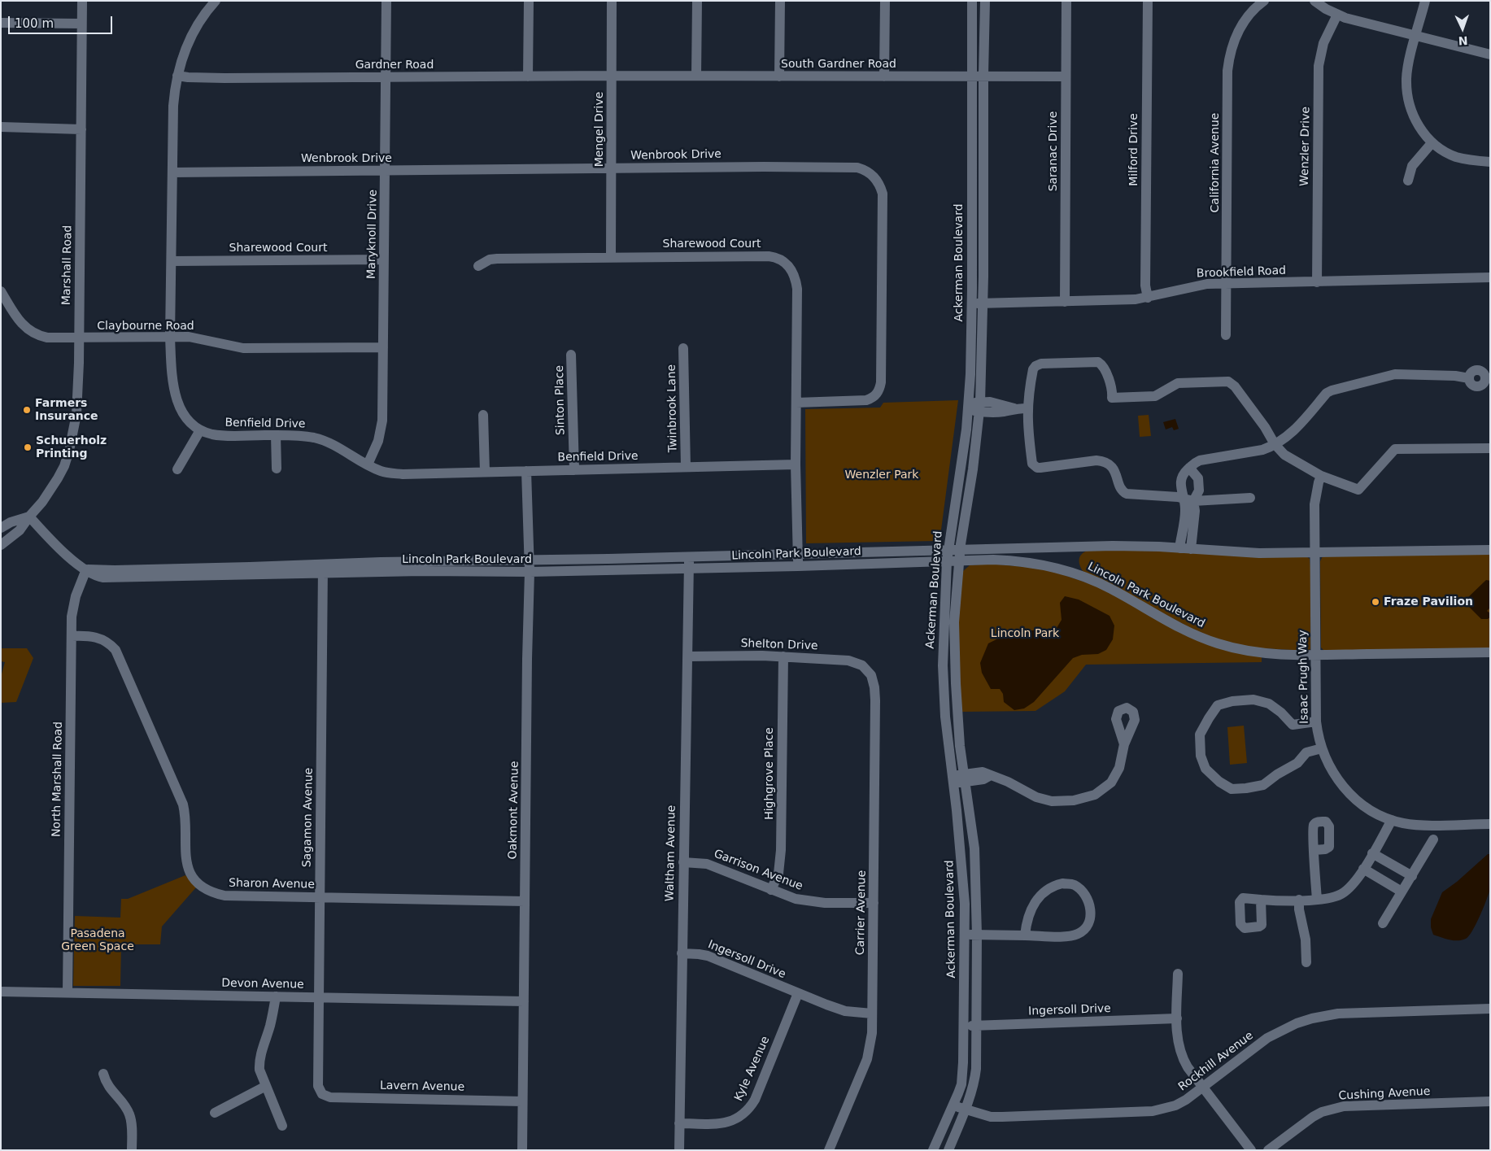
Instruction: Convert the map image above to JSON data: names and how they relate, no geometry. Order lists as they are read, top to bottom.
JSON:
{
  "streets": {
    "street": [
      "South Gardner Road",
      "Gardner Road",
      "Mengel Drive",
      "Wenzler Drive",
      "Milford Drive",
      "Saranac Drive",
      "Wenbrook Drive",
      "California Avenue",
      "Maryknoll Drive",
      "Sharewood Court",
      "Ackerman Boulevard",
      "Marshall Road",
      "Brookfield Road",
      "Claybourne Road",
      "Sinton Place",
      "Twinbrook Lane",
      "Benfield Drive",
      "Lincoln Park Boulevard",
      "Shelton Drive",
      "Isaac Prugh Way",
      "Highgrove Place",
      "North Marshall Road",
      "Oakmont Avenue",
      "Sagamon Avenue",
      "Waltham Avenue",
      "Garrison Avenue",
      "Sharon Avenue",
      "Carrier Avenue",
      "Ingersoll Drive",
      "Devon Avenue",
      "Rockhill Avenue",
      "Kyle Avenue",
      "Lavern Avenue",
      "Cushing Avenue"
    ]
  },
  "crossings": [
    ["South Gardner Road", "Gardner Road"],
    ["South Gardner Road", "Mengel Drive"],
    ["South Gardner Road", "Saranac Drive"],
    ["South Gardner Road", "Ackerman Boulevard"],
    ["Gardner Road", "Mengel Drive"],
    ["Gardner Road", "Maryknoll Drive"],
    ["Mengel Drive", "Wenbrook Drive"],
    ["Mengel Drive", "Sharewood Court"],
    ["Wenzler Drive", "Brookfield Road"],
    ["Milford Drive", "Brookfield Road"],
    ["Saranac Drive", "Brookfield Road"],
    ["Wenbrook Drive", "Maryknoll Drive"],
    ["Wenbrook Drive", "Sharewood Court"],
    ["California Avenue", "Brookfield Road"],
    ["Maryknoll Drive", "Sharewood Court"],
    ["Maryknoll Drive", "Claybourne Road"],
    ["Maryknoll Drive", "Benfield Drive"],
    ["Sharewood Court", "Benfield Drive"],
    ["Sharewood Court", "Lincoln Park Boulevard"],
    ["Ackerman Boulevard", "Brookfield Road"],
    ["Ackerman Boulevard", "Lincoln Park Boulevard"],
    ["Ackerman Boulevard", "Ingersoll Drive"],
    ["Ackerman Boulevard", "Rockhill Avenue"],
    ["Marshall Road", "Claybourne Road"],
    ["Marshall Road", "Lincoln Park Boulevard"],
    ["Sinton Place", "Benfield Drive"],
    ["Twinbrook Lane", "Benfield Drive"],
    ["Benfield Drive", "Oakmont Avenue"],
    ["Lincoln Park Boulevard", "Isaac Prugh Way"],
    ["Lincoln Park Boulevard", "North Marshall Road"],
    ["Lincoln Park Boulevard", "Oakmont Avenue"],
    ["Lincoln Park Boulevard", "Sagamon Avenue"],
    ["Lincoln Park Boulevard", "Waltham Avenue"],
    ["Shelton Drive", "Highgrove Place"],
    ["Shelton Drive", "Waltham Avenue"],
    ["Shelton Drive", "Carrier Avenue"],
    ["Highgrove Place", "Garrison Avenue"],
    ["North Marshall Road", "Sharon Avenue"],
    ["North Marshall Road", "Devon Avenue"],
    ["Oakmont Avenue", "Sharon Avenue"],
    ["Oakmont Avenue", "Devon Avenue"],
    ["Oakmont Avenue", "Lavern Avenue"],
    ["Sagamon Avenue", "Sharon Avenue"],
    ["Sagamon Avenue", "Devon Avenue"],
    ["Sagamon Avenue", "Lavern Avenue"],
    ["Waltham Avenue", "Garrison Avenue"],
    ["Waltham Avenue", "Ingersoll Drive"],
    ["Waltham Avenue", "Kyle Avenue"],
    ["Garrison Avenue", "Carrier Avenue"],
    ["Carrier Avenue", "Ingersoll Drive"],
    ["Ingersoll Drive", "Kyle Avenue"]
  ],
  "parks": ["Wenzler Park", "Lincoln Park", "Pasadena Green Space"],
  "places": ["Farmers Insurance", "Schuerholz Printing", "Fraze Pavilion"],
  "scale_bar": "100 m",
  "north": "bottom"
}
